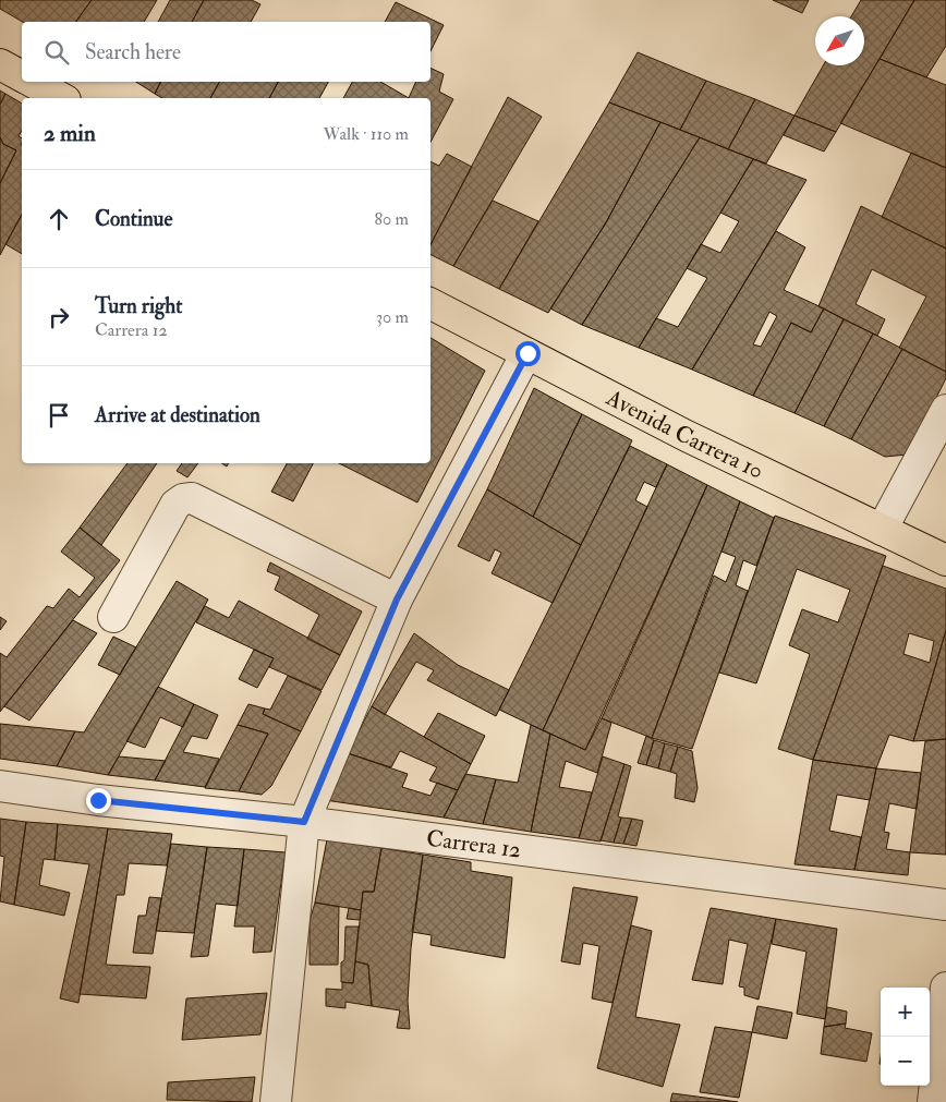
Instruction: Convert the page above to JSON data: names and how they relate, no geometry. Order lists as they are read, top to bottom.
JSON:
{
  "streets": {
    "main road": ["Avenida Carrera 10"],
    "street": ["Carrera 12"]
  },
  "north": "bottom left",
  "page": {
    "search": "Search here",
    "heading": ["2 min", "Walk · 110 m"],
    "list": [
      ["Continue", "80 m"],
      ["Turn right", "Carrera 12", "30 m"],
      "Arrive at destination"
    ],
    "map_buttons": ["+", "−"]
  }
}
